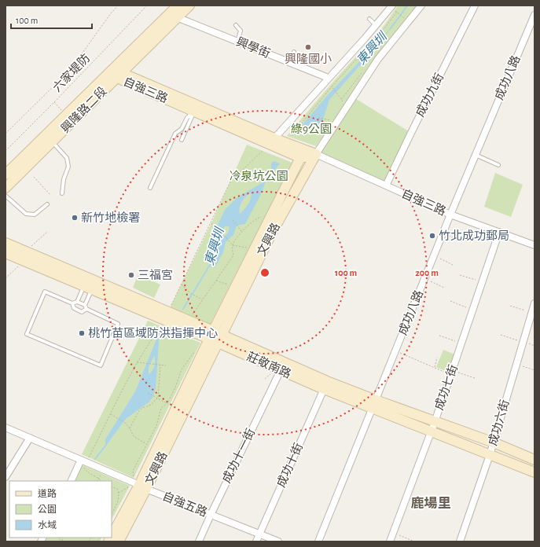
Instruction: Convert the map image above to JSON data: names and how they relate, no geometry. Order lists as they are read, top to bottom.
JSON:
{
  "streets": {
    "street": [
      "興學街",
      "成功八路",
      "自強三路",
      "成功九街",
      "興隆路二段",
      "文興路",
      "莊敬南路",
      "成功七街",
      "成功六街",
      "成功十一街",
      "成功十街",
      "自強五路"
    ],
    "path": ["六家堤防"]
  },
  "crossings": [
    ["興學街", "興隆路二段"],
    ["成功八路", "自強三路"],
    ["成功八路", "莊敬南路"],
    ["自強三路", "成功九街"],
    ["自強三路", "興隆路二段"],
    ["自強三路", "文興路"],
    ["自強三路", "成功七街"],
    ["文興路", "莊敬南路"],
    ["文興路", "自強五路"],
    ["莊敬南路", "成功七街"],
    ["莊敬南路", "成功六街"],
    ["莊敬南路", "成功十一街"],
    ["莊敬南路", "成功十街"],
    ["成功十一街", "自強五路"],
    ["成功十街", "自強五路"]
  ],
  "districts": ["鹿場里"],
  "water": ["東興圳"],
  "parks": ["綠9公園", "冷泉坑公園"],
  "places": [
    "興隆國小",
    "新竹地檢署",
    "竹北成功郵局",
    "三福宮",
    "桃竹苗區域防洪指揮中心"
  ],
  "legend": ["道路", "公園", "水域"],
  "scale_bar": "100 m",
  "rings": ["100 m", "200 m"]
}
